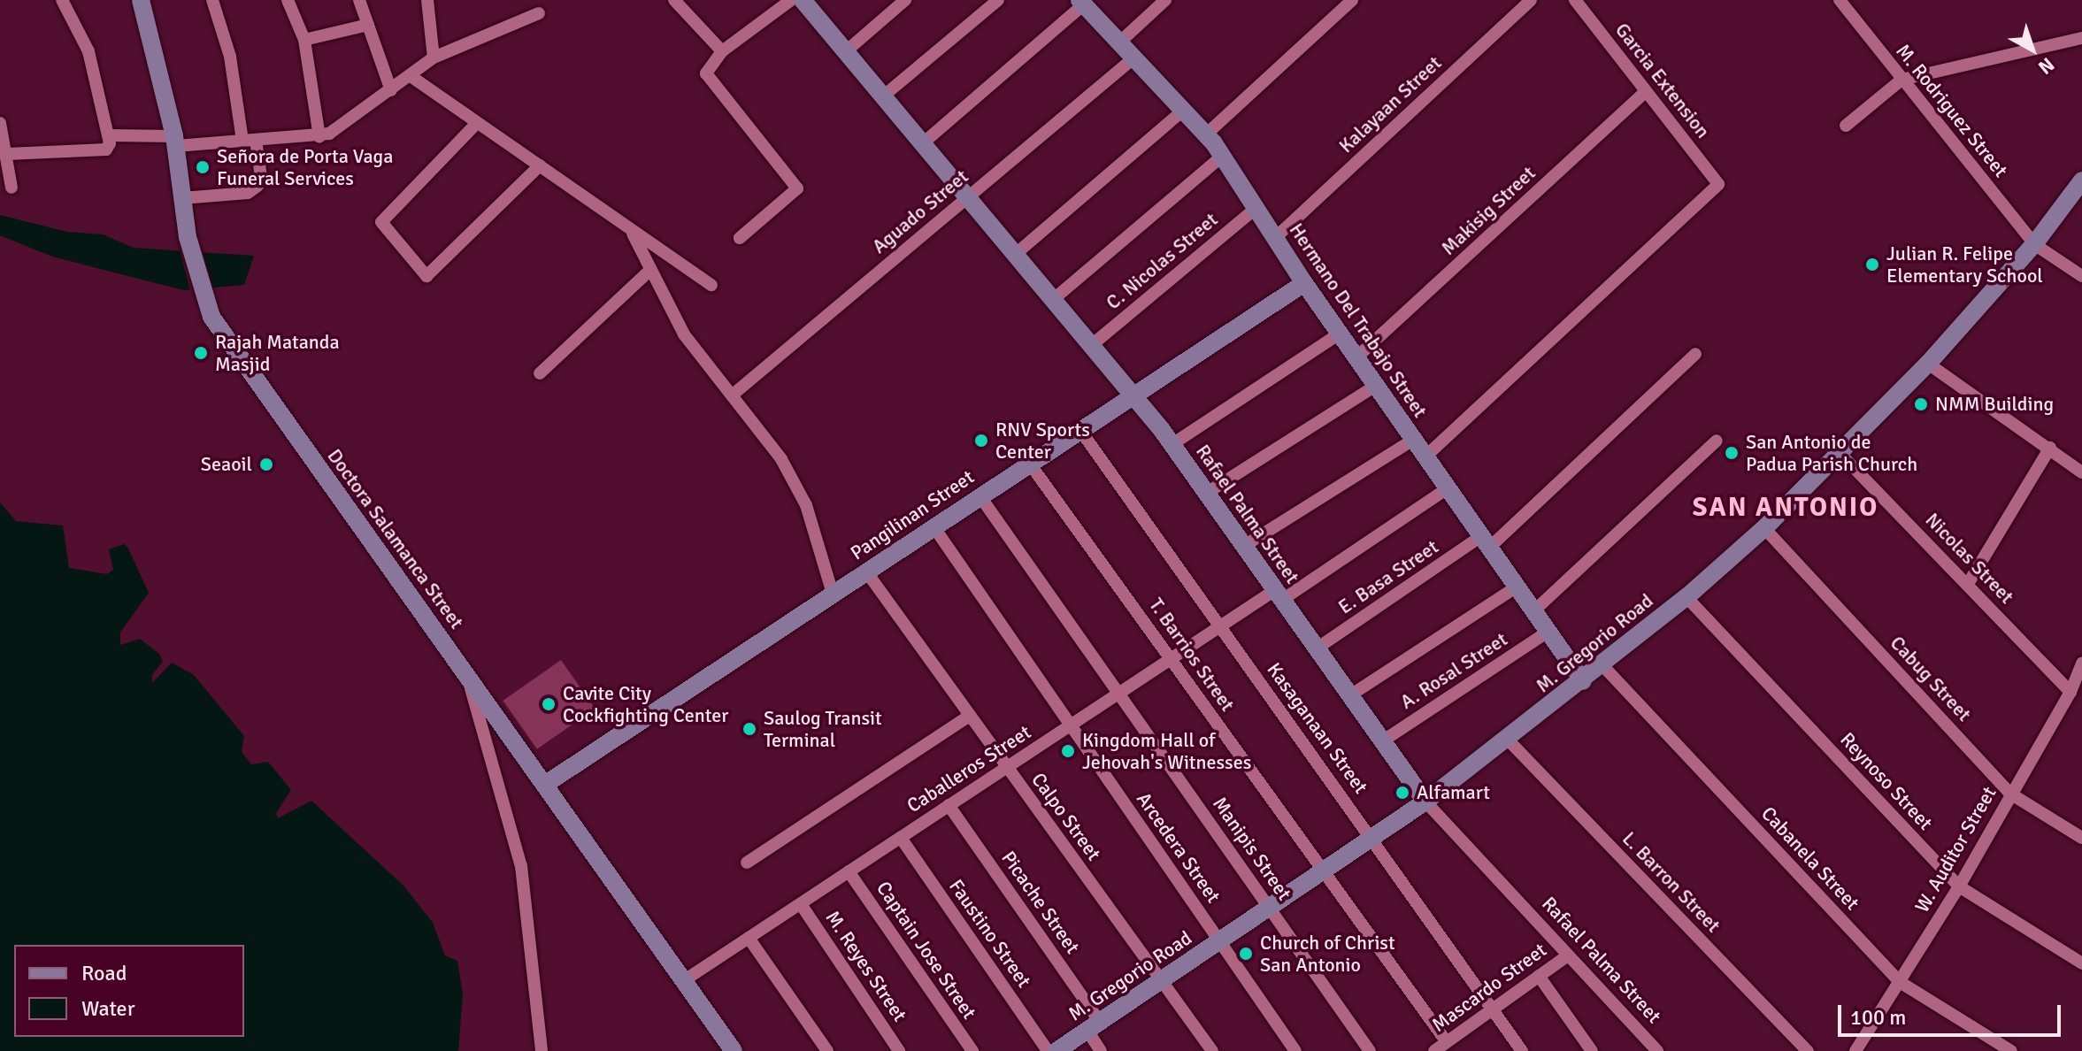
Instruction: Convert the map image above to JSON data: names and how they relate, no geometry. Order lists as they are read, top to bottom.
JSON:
{
  "streets": {
    "street": [
      "Garcia Extension",
      "Kalayaan Street",
      "M. Rodriguez Street",
      "Makisig Street",
      "Aguado Street",
      "C. Nicolas Street",
      "Hermano Del Trabajo Street",
      "Rafael Palma Street",
      "Pangilinan Street",
      "Doctora Salamanca Street",
      "Nicolas Street",
      "E. Basa Street",
      "M. Gregorio Road",
      "T. Barrios Street",
      "A. Rosal Street",
      "Cabug Street",
      "Kasaganaan Street",
      "Caballeros Street",
      "Reynoso Street",
      "Calpo Street",
      "Arcedera Street",
      "Manipis Street",
      "W. Auditor Street",
      "Cabanela Street",
      "L. Barron Street",
      "Picache Street",
      "Faustino Street",
      "Captain Jose Street",
      "M. Reyes Street",
      "Mascardo Street"
    ]
  },
  "crossings": [
    ["Garcia Extension", "Makisig Street"],
    ["Garcia Extension", "Hermano Del Trabajo Street"],
    ["Kalayaan Street", "Hermano Del Trabajo Street"],
    ["M. Rodriguez Street", "M. Gregorio Road"],
    ["Makisig Street", "Hermano Del Trabajo Street"],
    ["Aguado Street", "Hermano Del Trabajo Street"],
    ["Aguado Street", "Rafael Palma Street"],
    ["C. Nicolas Street", "Hermano Del Trabajo Street"],
    ["C. Nicolas Street", "Rafael Palma Street"],
    ["Hermano Del Trabajo Street", "Pangilinan Street"],
    ["Hermano Del Trabajo Street", "E. Basa Street"],
    ["Hermano Del Trabajo Street", "M. Gregorio Road"],
    ["Hermano Del Trabajo Street", "A. Rosal Street"],
    ["Hermano Del Trabajo Street", "Caballeros Street"],
    ["Rafael Palma Street", "Pangilinan Street"],
    ["Rafael Palma Street", "E. Basa Street"],
    ["Rafael Palma Street", "M. Gregorio Road"],
    ["Rafael Palma Street", "A. Rosal Street"],
    ["Rafael Palma Street", "Caballeros Street"],
    ["Rafael Palma Street", "Mascardo Street"],
    ["Pangilinan Street", "Doctora Salamanca Street"],
    ["Pangilinan Street", "T. Barrios Street"],
    ["Pangilinan Street", "Kasaganaan Street"],
    ["Pangilinan Street", "Calpo Street"],
    ["Pangilinan Street", "Arcedera Street"],
    ["Pangilinan Street", "Manipis Street"],
    ["Doctora Salamanca Street", "Caballeros Street"],
    ["Nicolas Street", "M. Gregorio Road"],
    ["Nicolas Street", "W. Auditor Street"],
    ["M. Gregorio Road", "T. Barrios Street"],
    ["M. Gregorio Road", "Cabug Street"],
    ["M. Gregorio Road", "Kasaganaan Street"],
    ["M. Gregorio Road", "Reynoso Street"],
    ["M. Gregorio Road", "Calpo Street"],
    ["M. Gregorio Road", "Arcedera Street"],
    ["M. Gregorio Road", "Manipis Street"],
    ["M. Gregorio Road", "Cabanela Street"],
    ["M. Gregorio Road", "L. Barron Street"],
    ["M. Gregorio Road", "Picache Street"],
    ["T. Barrios Street", "Caballeros Street"],
    ["T. Barrios Street", "Mascardo Street"],
    ["Cabug Street", "W. Auditor Street"],
    ["Kasaganaan Street", "Caballeros Street"],
    ["Kasaganaan Street", "Mascardo Street"],
    ["Caballeros Street", "Calpo Street"],
    ["Caballeros Street", "Arcedera Street"],
    ["Caballeros Street", "Manipis Street"],
    ["Caballeros Street", "Picache Street"],
    ["Caballeros Street", "Faustino Street"],
    ["Caballeros Street", "Captain Jose Street"],
    ["Caballeros Street", "M. Reyes Street"],
    ["Reynoso Street", "W. Auditor Street"],
    ["W. Auditor Street", "Cabanela Street"]
  ],
  "districts": ["SAN ANTONIO"],
  "places": [
    "Señora de Porta Vaga Funeral Services",
    "Julian R. Felipe Elementary School",
    "Rajah Matanda Masjid",
    "NMM Building",
    "RNV Sports Center",
    "San Antonio de Padua Parish Church",
    "Seaoil",
    "Cavite City Cockfighting Center",
    "Saulog Transit Terminal",
    "Kingdom Hall of Jehovah's Witnesses",
    "Alfamart",
    "Church of Christ San Antonio"
  ],
  "legend": ["Road", "Water"],
  "scale_bar": "100 m",
  "north": "bottom right"
}
